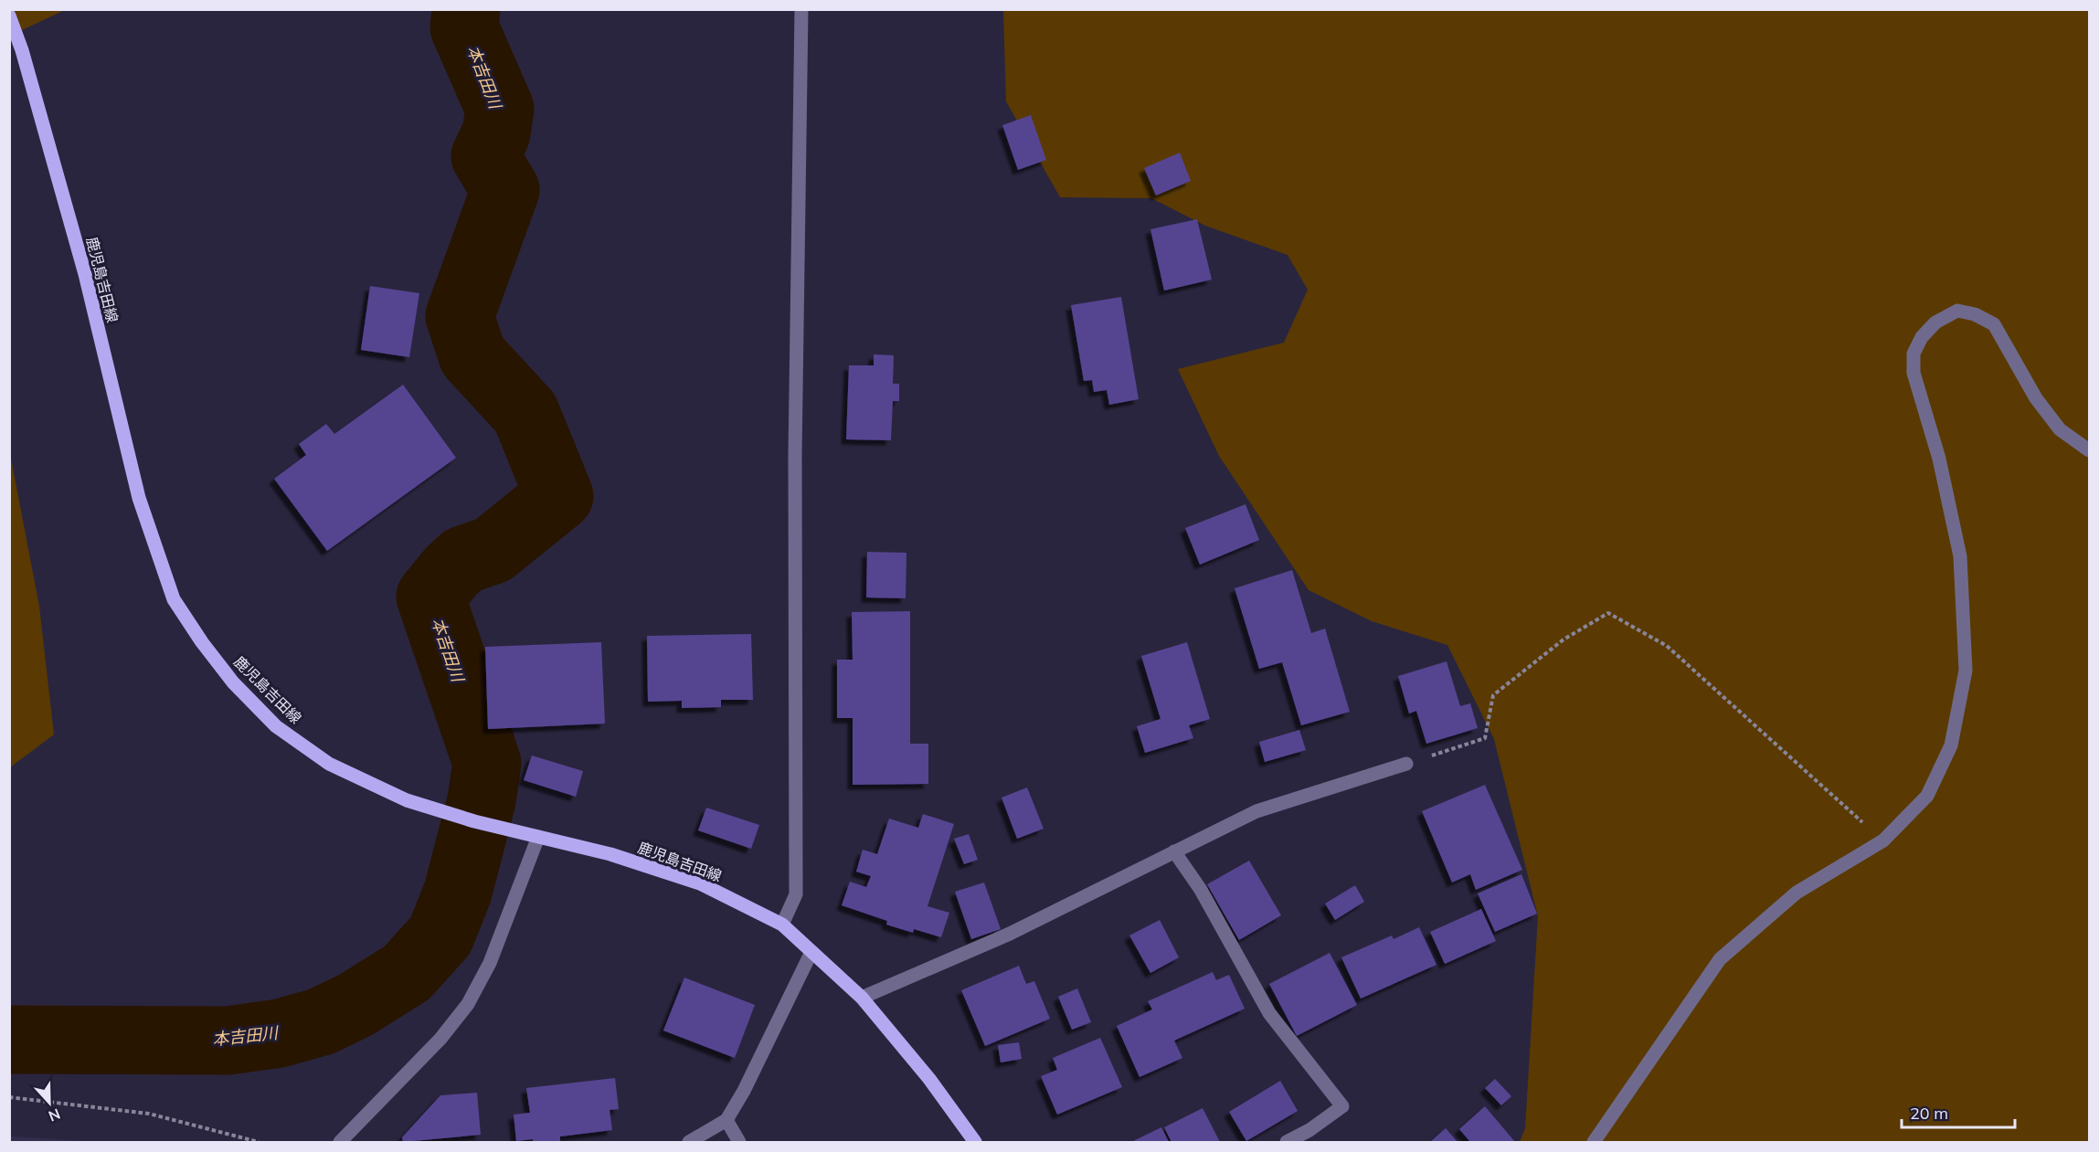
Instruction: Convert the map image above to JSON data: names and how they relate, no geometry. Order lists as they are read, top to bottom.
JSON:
{
  "streets": {
    "main road": ["鹿児島吉田線"]
  },
  "water": ["本吉田川"],
  "scale_bar": "20 m",
  "north": "bottom"
}
